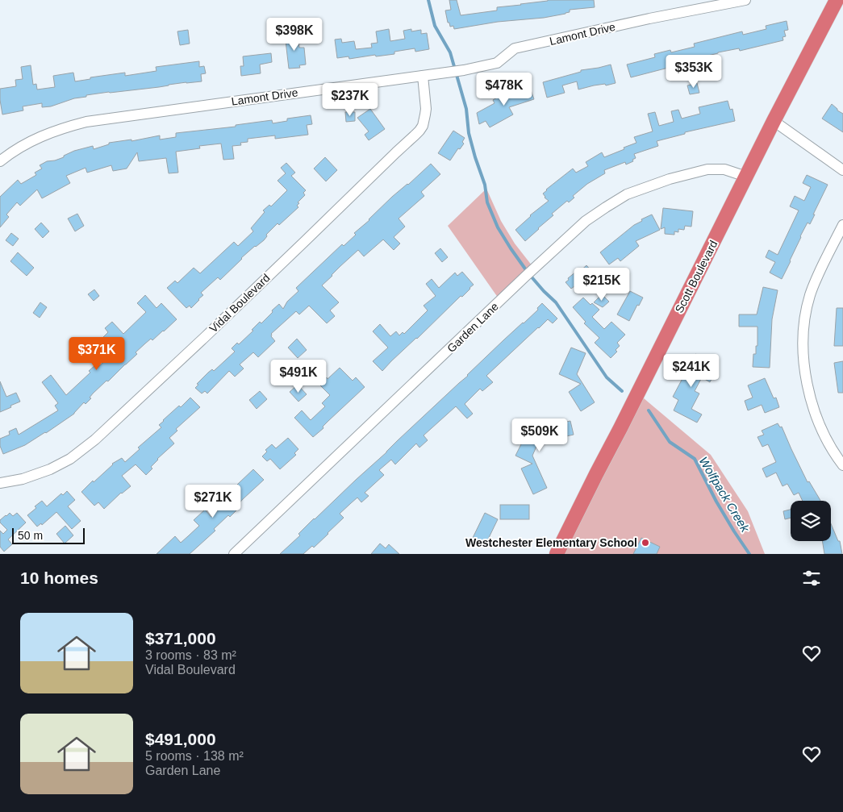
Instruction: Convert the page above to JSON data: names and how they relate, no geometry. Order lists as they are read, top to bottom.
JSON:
{
  "streets": {
    "highway": ["Scott Boulevard"],
    "street": ["Lamont Drive", "Vidal Boulevard", "Garden Lane"]
  },
  "crossings": [
    ["Lamont Drive", "Vidal Boulevard"],
    ["Scott Boulevard", "Garden Lane"]
  ],
  "water": ["Wolfpack Creek"],
  "places": ["Westchester Elementary School"],
  "scale_bar": "50 m",
  "page": {
    "price": [
      "$398K",
      "$353K",
      "$478K",
      "$237K",
      "$215K",
      "$371K",
      "$241K",
      "$491K",
      "$509K",
      "$271K"
    ],
    "scale": "50 m",
    "heading": "10 homes",
    "list": [
      {
        "name": "$371,000",
        "note": "3 rooms · 83 m² · Vidal Boulevard"
      },
      {
        "name": "$491,000",
        "note": "5 rooms · 138 m² · Garden Lane"
      }
    ]
  }
}
